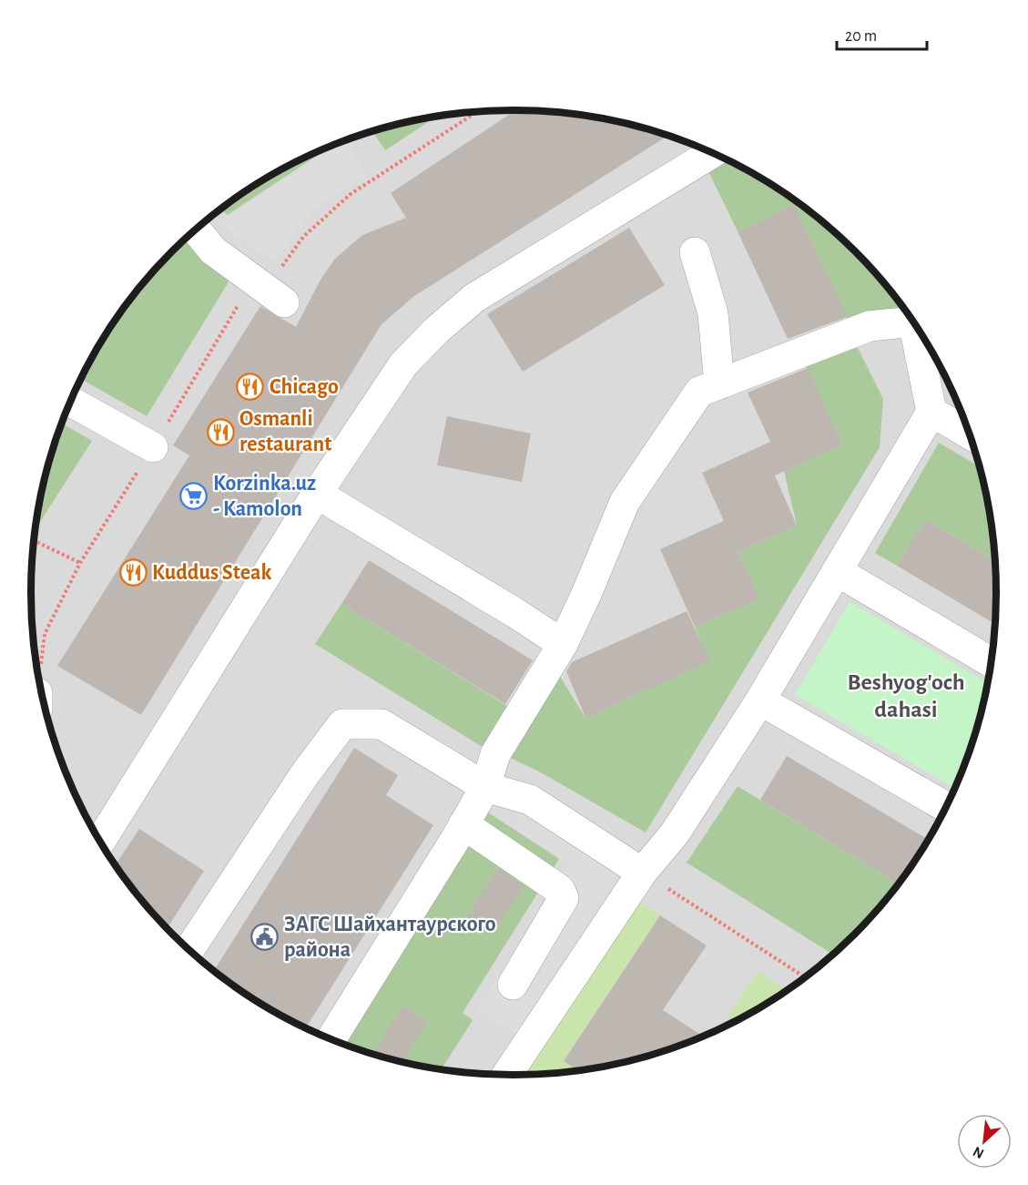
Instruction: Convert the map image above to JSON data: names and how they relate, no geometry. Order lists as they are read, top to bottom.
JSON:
{
  "districts": ["Beshyog'och dahasi"],
  "places": {
    "restaurant": ["Chicago", "Osmanli restaurant", "Kuddus Steak"],
    "supermarket": ["Korzinka.uz - Kamolon"],
    "public building": ["ЗАГС Шайхантаурского района"]
  },
  "scale_bar": "20 m",
  "north": "bottom left"
}
